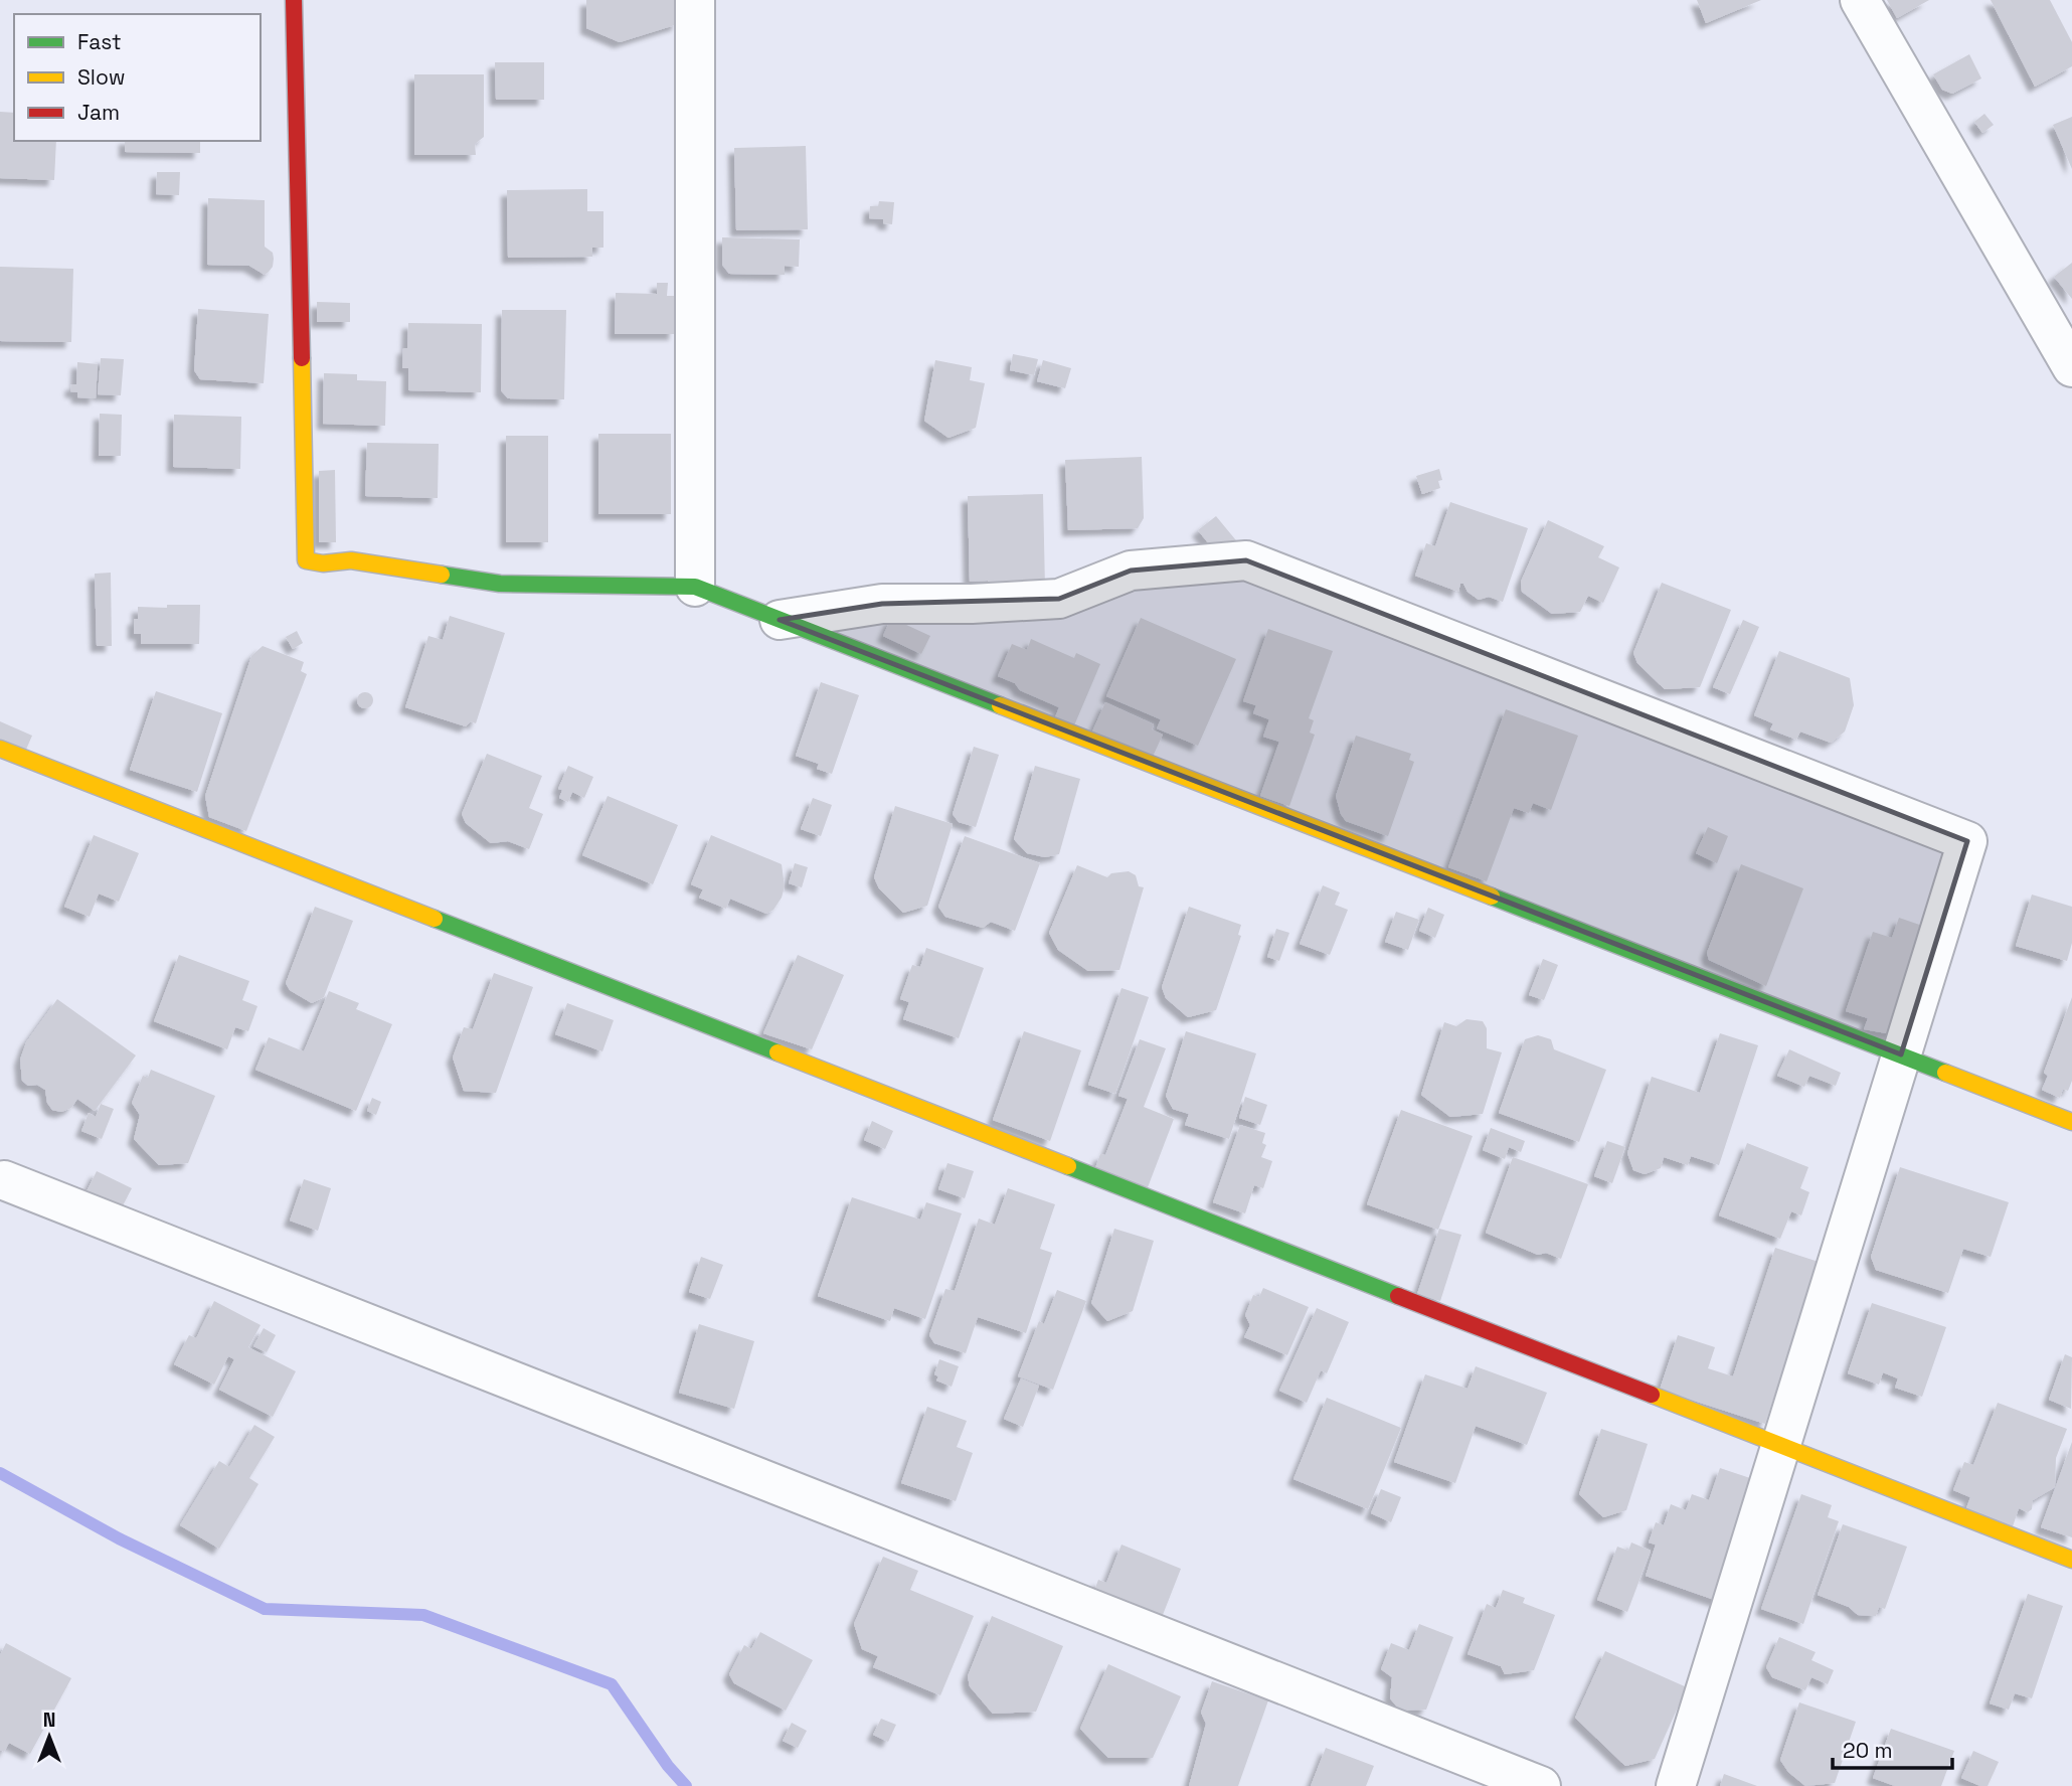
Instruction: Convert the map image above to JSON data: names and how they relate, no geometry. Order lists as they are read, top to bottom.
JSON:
{
  "legend": ["Fast", "Slow", "Jam"],
  "scale_bar": "20 m",
  "north": "top"
}
